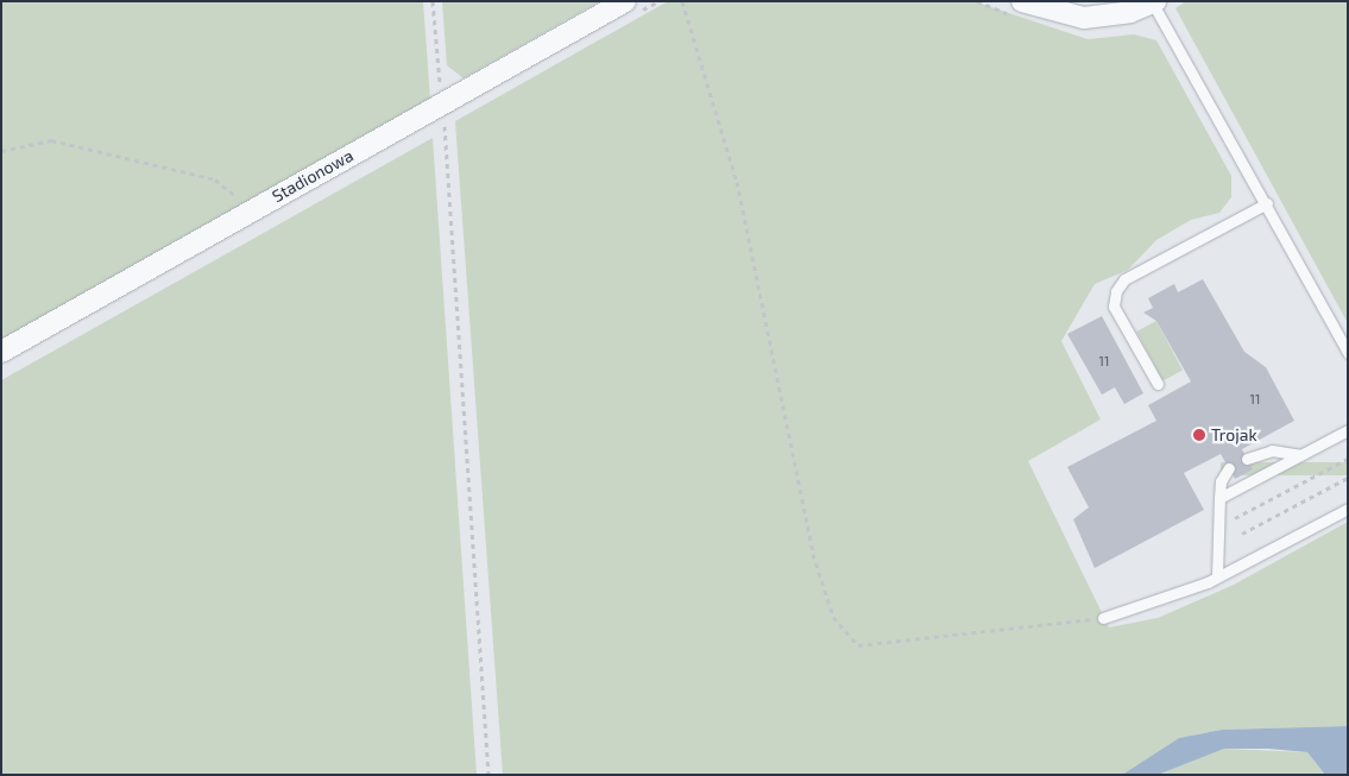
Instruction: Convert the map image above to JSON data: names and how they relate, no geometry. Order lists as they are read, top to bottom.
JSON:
{
  "streets": {
    "street": ["Stadionowa"]
  },
  "places": ["Trojak"],
  "house_numbers": ["11", "11"]
}
